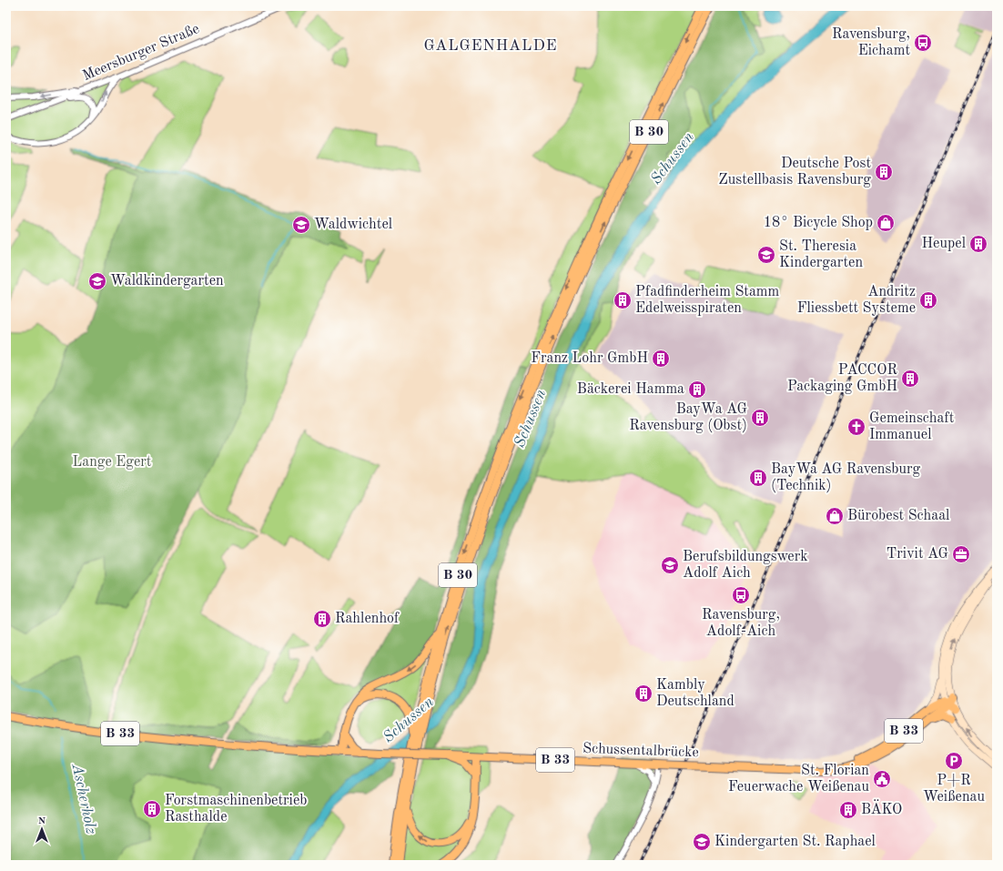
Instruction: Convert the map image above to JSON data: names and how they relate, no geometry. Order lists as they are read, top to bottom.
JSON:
{
  "streets": {
    "main road": ["B 30", "B 33", "Schussentalbrücke"],
    "street": ["Meersburger Straße"]
  },
  "crossings": [
    ["B 33", "Schussentalbrücke"]
  ],
  "districts": ["GALGENHALDE"],
  "water": ["Schussen", "Ascherholz"],
  "parks": ["Lange Egert"],
  "places": {
    "bus stop": ["Ravensburg, Eichamt", "Ravensburg, Adolf-Aich"],
    "building": [
      "Deutsche Post Zustellbasis Ravensburg",
      "Heupel",
      "Pfadfinderheim Stamm Edelweisspiraten",
      "Andritz Fliessbett Systeme",
      "Franz Lohr GmbH",
      "PACCOR Packaging GmbH",
      "Bäckerei Hamma",
      "BayWa AG Ravensburg (Obst)",
      "BayWa AG Ravensburg (Technik)",
      "Rahlenhof",
      "Kambly Deutschland",
      "Forstmaschinenbetrieb Rasthalde",
      "BÄKO"
    ],
    "shop": ["18° Bicycle Shop", "Bürobest Schaal"],
    "school or university": [
      "Waldwichtel",
      "St. Theresia Kindergarten",
      "Waldkindergarten",
      "Berufsbildungswerk Adolf Aich",
      "Kindergarten St. Raphael"
    ],
    "church": ["Gemeinschaft Immanuel"],
    "office": ["Trivit AG"],
    "parking": ["P+R Weißenau"],
    "public building": ["St. Florian Feuerwache Weißenau"]
  },
  "north": "top"
}
